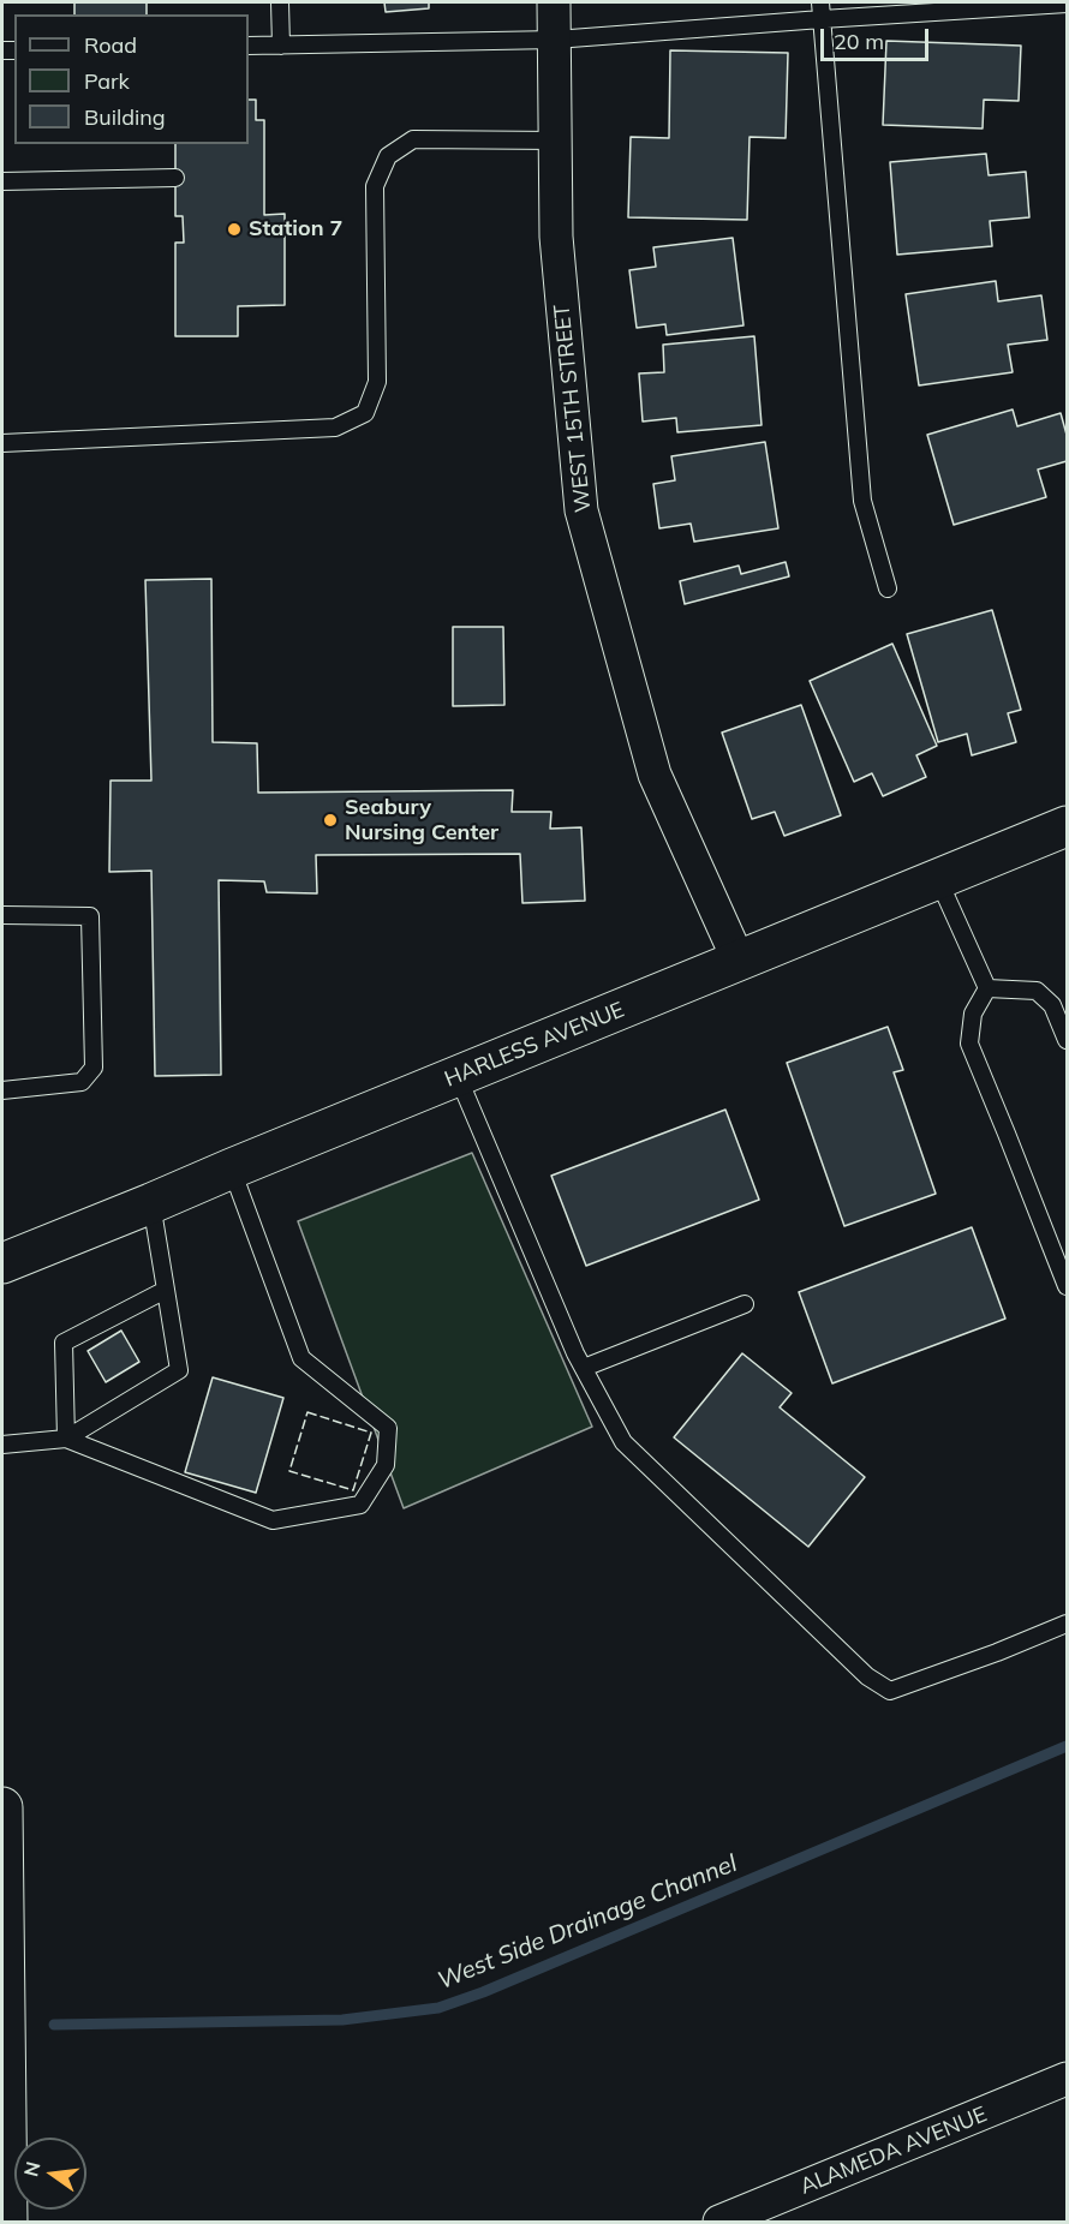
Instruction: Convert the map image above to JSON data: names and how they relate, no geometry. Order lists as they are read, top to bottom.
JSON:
{
  "streets": {
    "main road": ["HARLESS AVENUE"],
    "street": ["WEST 15TH STREET", "ALAMEDA AVENUE"]
  },
  "crossings": [
    ["WEST 15TH STREET", "HARLESS AVENUE"]
  ],
  "water": ["West Side Drainage Channel"],
  "places": ["Station 7", "Seabury Nursing Center"],
  "legend": ["Road", "Park", "Building"],
  "scale_bar": "20 m",
  "north": "left"
}
